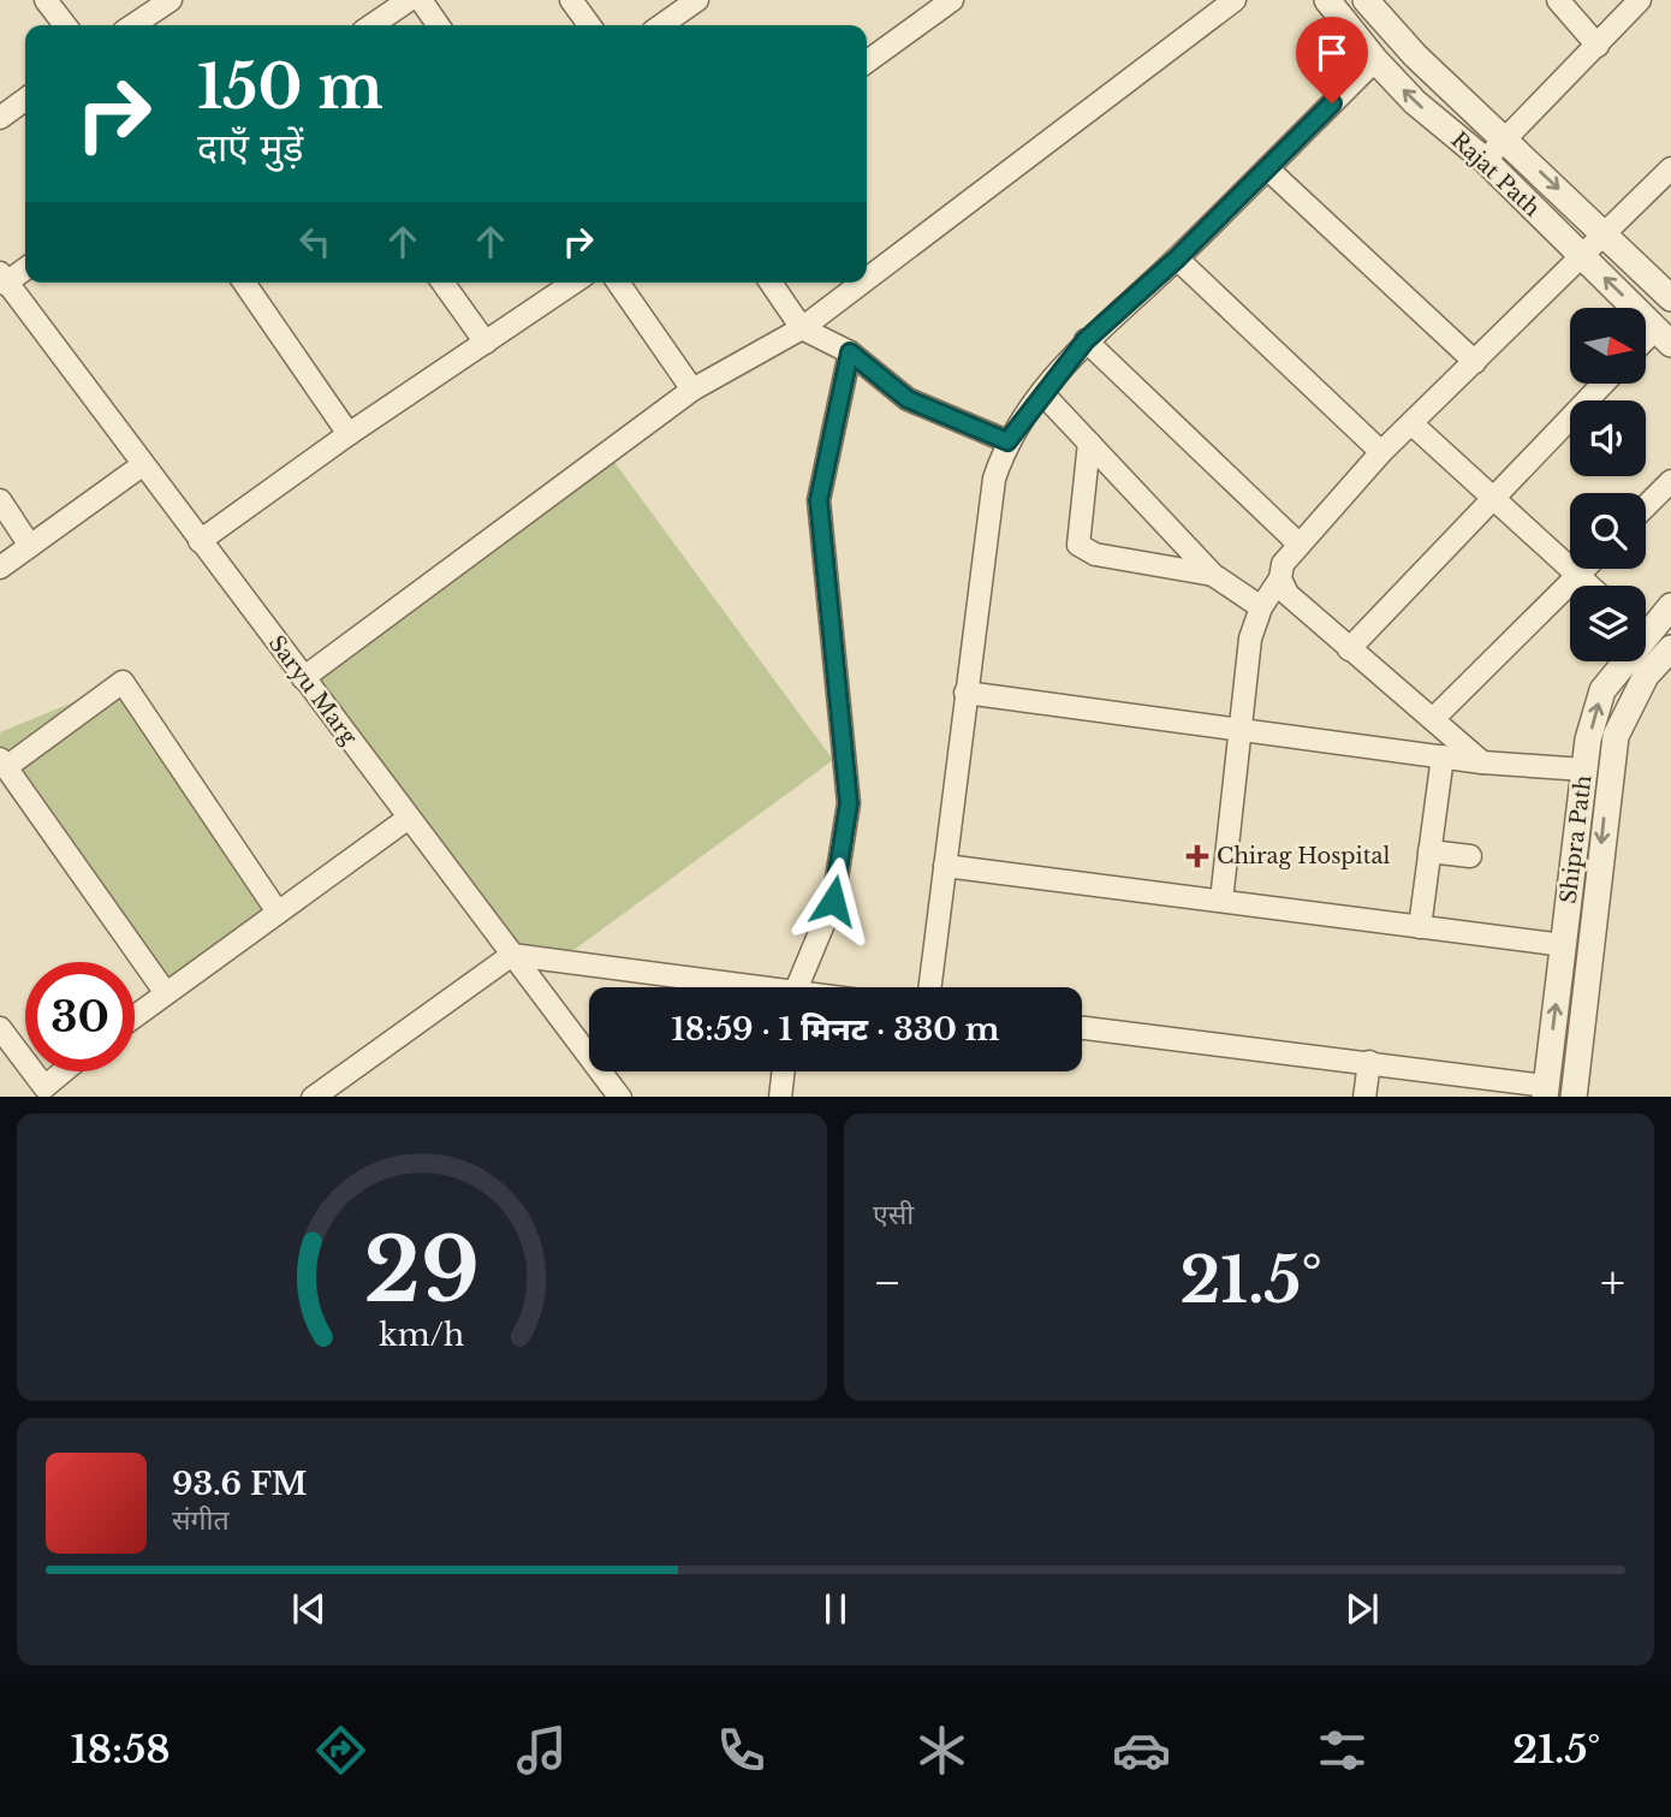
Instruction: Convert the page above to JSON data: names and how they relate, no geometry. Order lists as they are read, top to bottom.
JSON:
{
  "streets": {
    "street": ["Rajat Path", "Saryu Marg", "Shipra Path"]
  },
  "places": {
    "health": ["Chirag Hospital"]
  },
  "north": "right",
  "page": {
    "turn": ["150 m", "दाएँ मुड़ें"],
    "limit": "30",
    "trip": "18:59 · 1 मिनट · 330 m",
    "tile": "एसी",
    "heat": ["−", "21.5°", "+"],
    "song": ["93.6 FM", "संगीत"],
    "tabs": ["18:58", "21.5°"],
    "gauge": ["29", "km/h"]
  }
}
